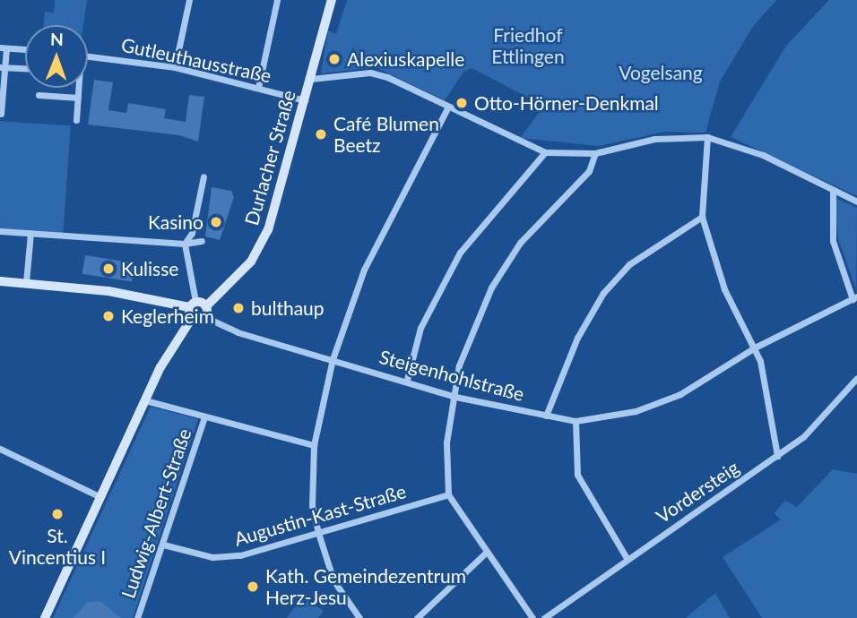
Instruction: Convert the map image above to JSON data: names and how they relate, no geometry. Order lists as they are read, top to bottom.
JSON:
{
  "streets": {
    "main road": ["Durlacher Straße"],
    "street": [
      "Gutleuthausstraße",
      "Steigenhohlstraße",
      "Vordersteig",
      "Ludwig-Albert-Straße",
      "Augustin-Kast-Straße"
    ]
  },
  "crossings": [
    ["Gutleuthausstraße", "Durlacher Straße"],
    ["Ludwig-Albert-Straße", "Augustin-Kast-Straße"]
  ],
  "parks": ["Friedhof Ettlingen", "Vogelsang"],
  "places": [
    "Alexiuskapelle",
    "Otto-Hörner-Denkmal",
    "Café Blumen Beetz",
    "Kasino",
    "Kulisse",
    "bulthaup",
    "Keglerheim",
    "St. Vincentius I",
    "Kath. Gemeindezentrum Herz-Jesu"
  ],
  "north": "top"
}
